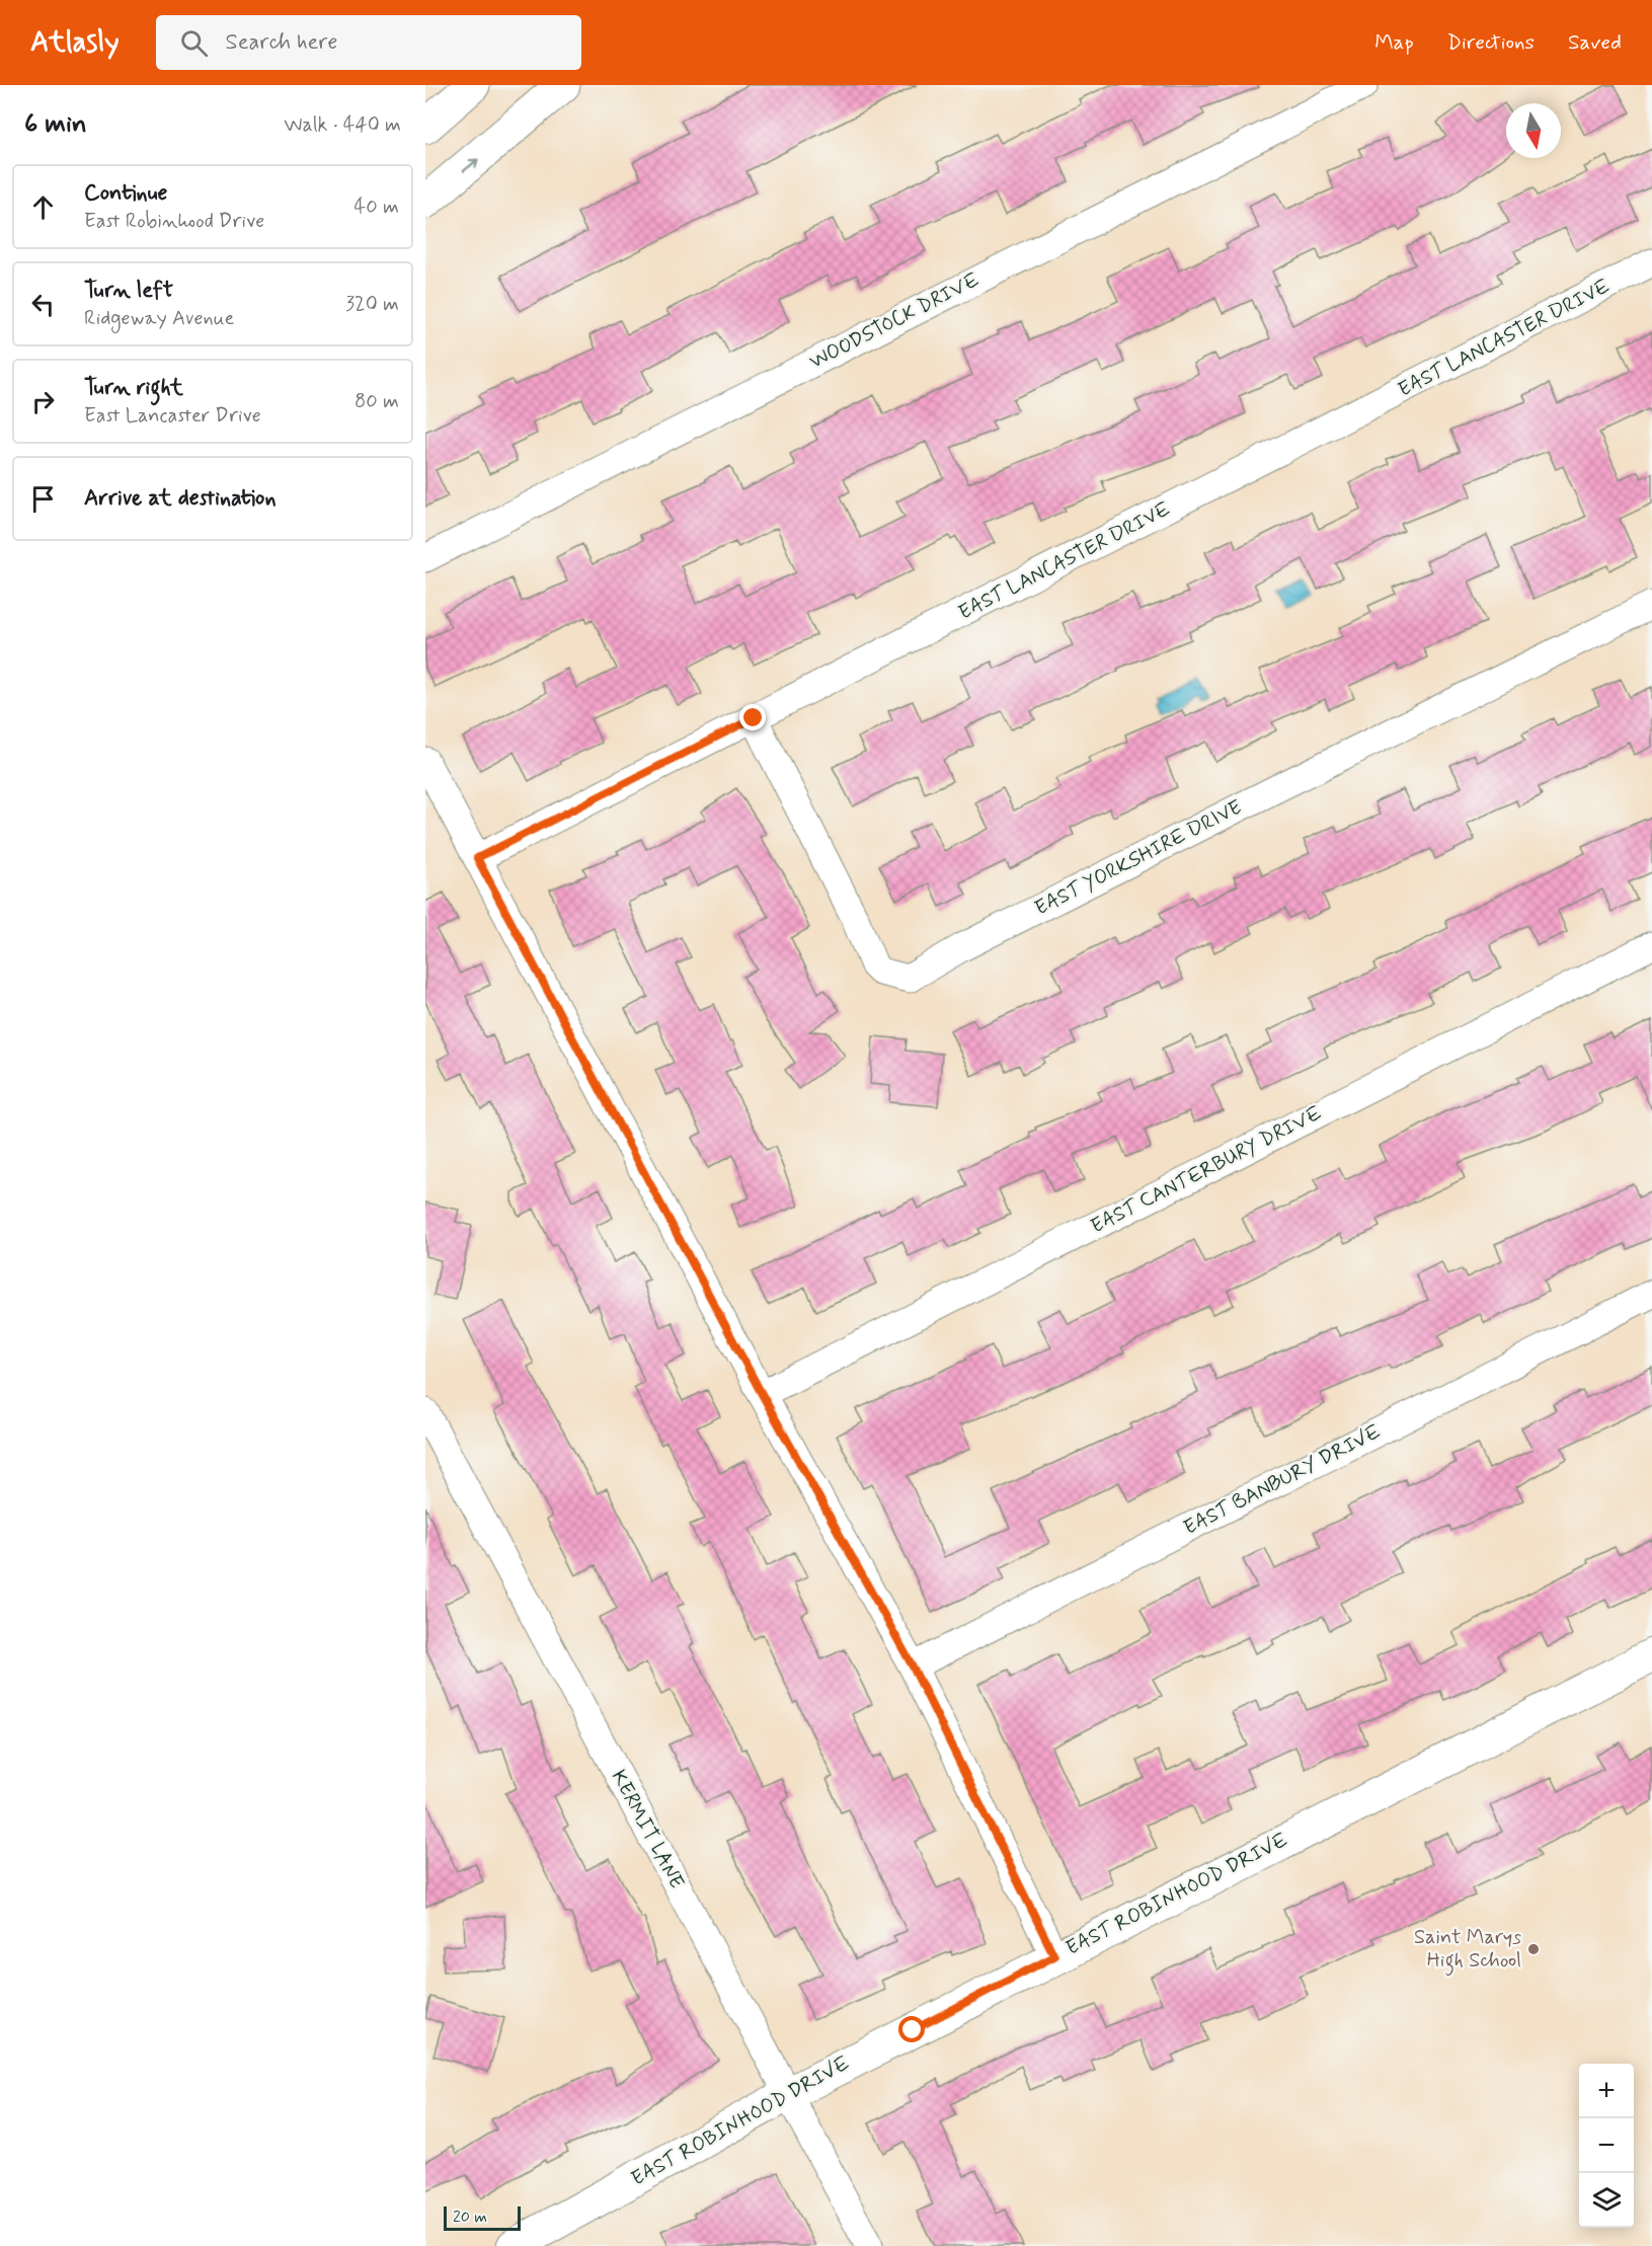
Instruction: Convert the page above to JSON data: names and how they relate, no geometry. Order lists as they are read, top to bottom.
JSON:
{
  "streets": {
    "street": [
      "WOODSTOCK DRIVE",
      "EAST LANCASTER DRIVE",
      "EAST YORKSHIRE DRIVE",
      "EAST CANTERBURY DRIVE",
      "EAST BANBURY DRIVE",
      "KERMIT LANE",
      "EAST ROBINHOOD DRIVE"
    ]
  },
  "crossings": [
    ["EAST LANCASTER DRIVE", "EAST YORKSHIRE DRIVE"],
    ["KERMIT LANE", "EAST ROBINHOOD DRIVE"]
  ],
  "places": ["Saint Marys High School"],
  "scale_bar": "20 m",
  "north": "bottom",
  "page": {
    "header": "Atlasly",
    "search": "Search here",
    "nav": ["Map", "Directions", "Saved"],
    "heading": ["6 min", "Walk · 440 m"],
    "list": [
      ["Continue", "East Robinhood Drive", "40 m"],
      ["Turn left", "Ridgeway Avenue", "320 m"],
      ["Turn right", "East Lancaster Drive", "80 m"],
      "Arrive at destination"
    ],
    "map_buttons": ["+", "−"],
    "scale": "20 m"
  }
}
